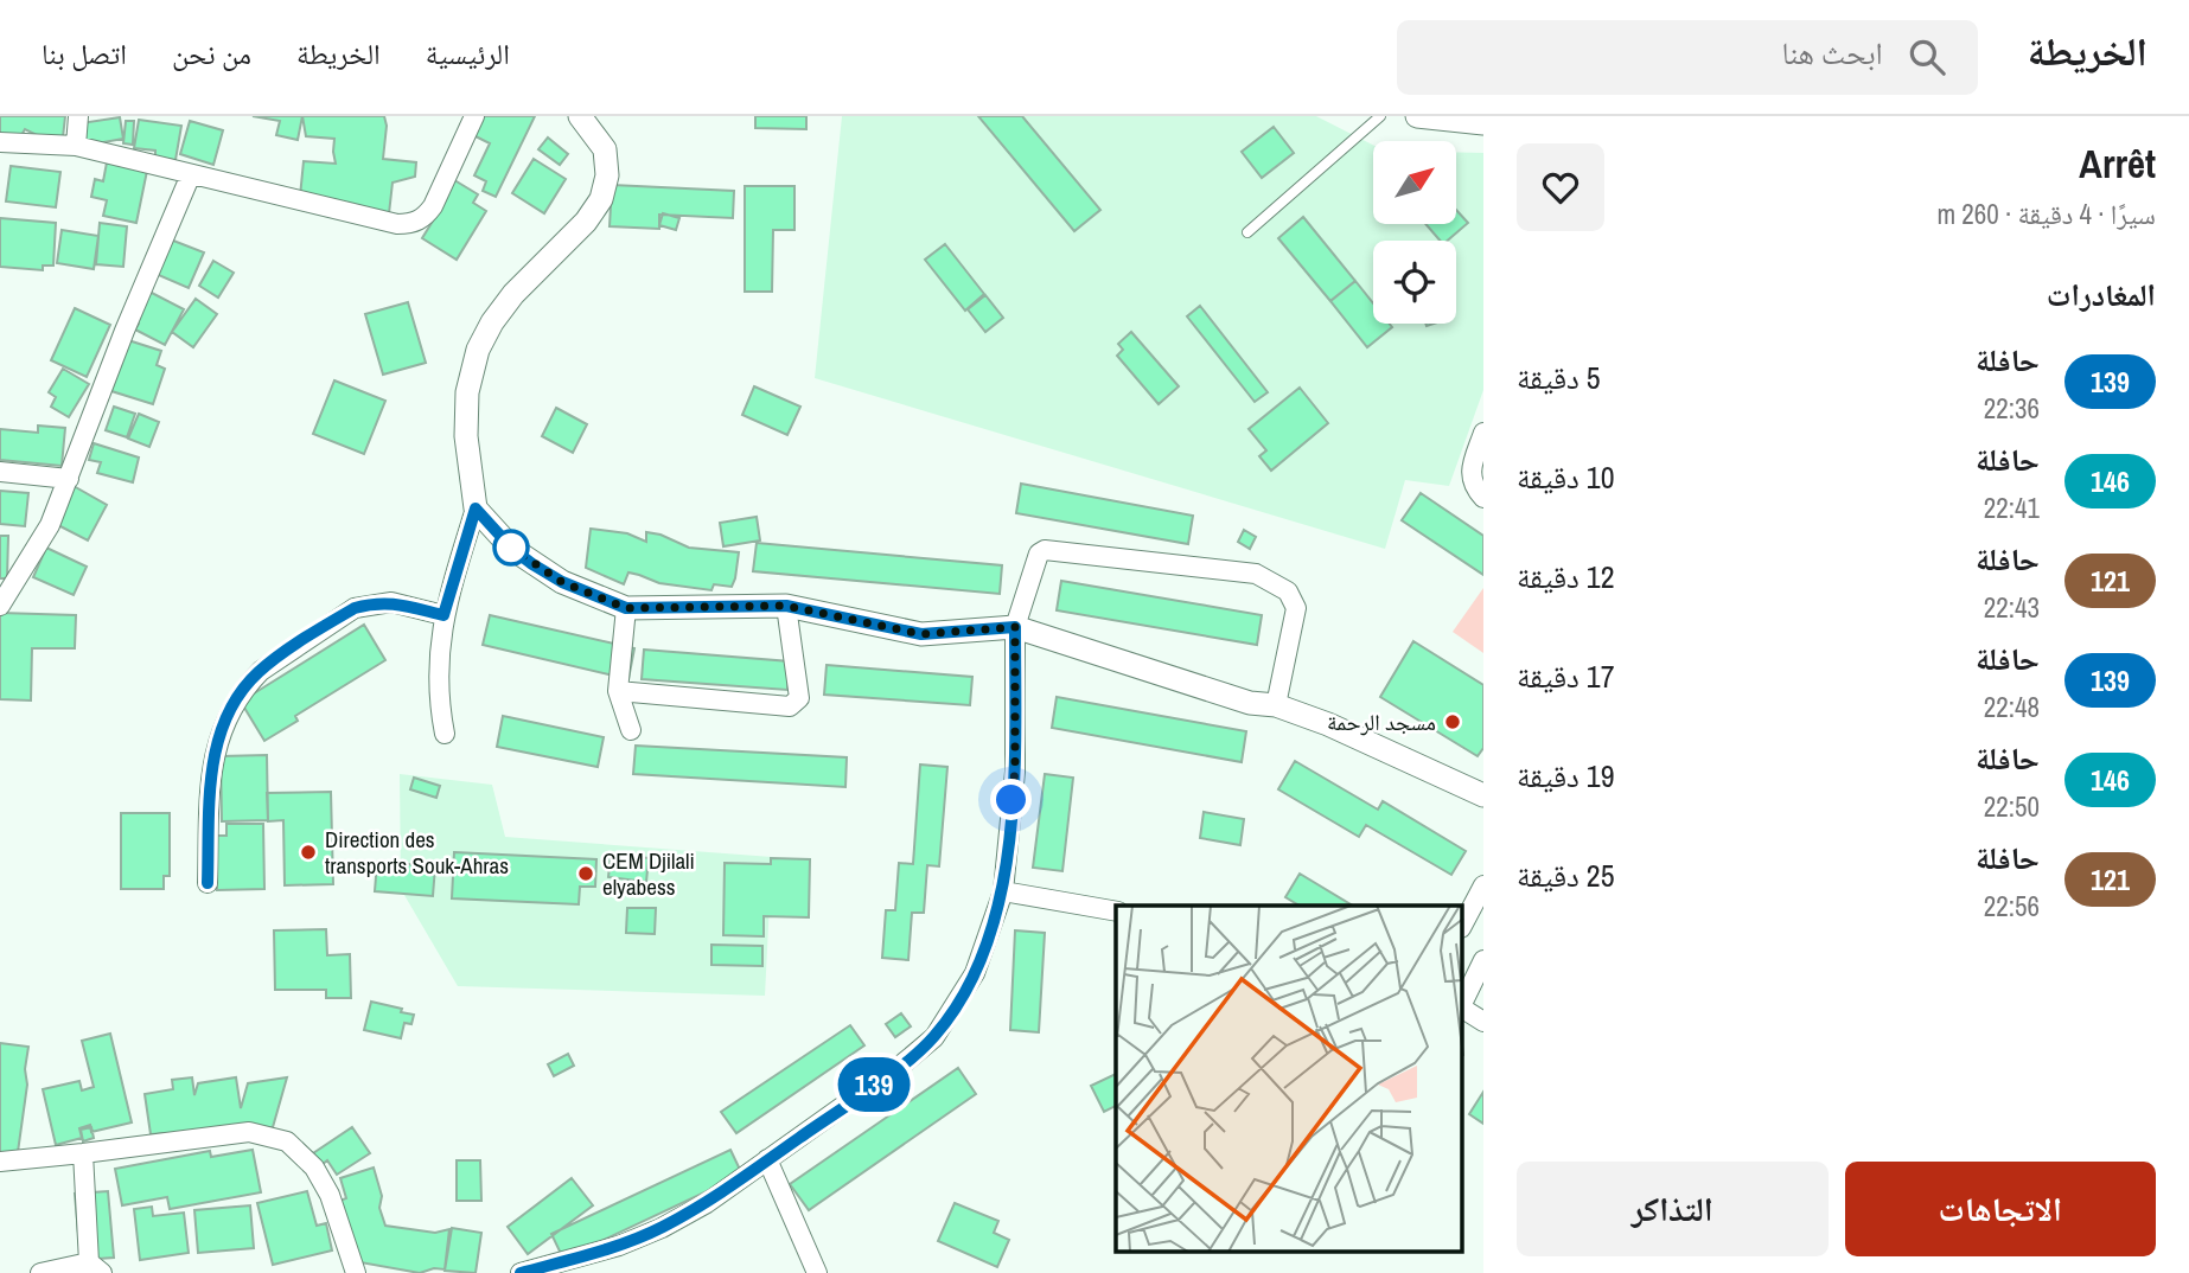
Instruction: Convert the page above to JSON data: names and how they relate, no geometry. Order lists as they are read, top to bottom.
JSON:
{
  "places": ["مسجد الرحمة", "Direction des transports Souk-Ahras", "CEM Djilali elyabess"],
  "lines": ["bus line 139"],
  "north": "top right",
  "page": {
    "header": "الخريطة",
    "search": "ابحث هنا",
    "nav": [
      "الرئيسية",
      "الخريطة",
      "من نحن",
      "اتصل بنا"
    ],
    "heading": [
      ["Arrêt", "سيرًا · 4 دقيقة · 260 m"],
      "المغادرات"
    ],
    "on_map": "139",
    "list": [
      {
        "mark": "139",
        "name": "حافلة",
        "note": "22:36",
        "value": "5 دقيقة"
      },
      {
        "mark": "146",
        "name": "حافلة",
        "note": "22:41",
        "value": "10 دقيقة"
      },
      {
        "mark": "121",
        "name": "حافلة",
        "note": "22:43",
        "value": "12 دقيقة"
      },
      {
        "mark": "139",
        "name": "حافلة",
        "note": "22:48",
        "value": "17 دقيقة"
      },
      {
        "mark": "146",
        "name": "حافلة",
        "note": "22:50",
        "value": "19 دقيقة"
      },
      {
        "mark": "121",
        "name": "حافلة",
        "note": "22:56",
        "value": "25 دقيقة"
      }
    ],
    "buttons": ["الاتجاهات", "التذاكر"]
  }
}
